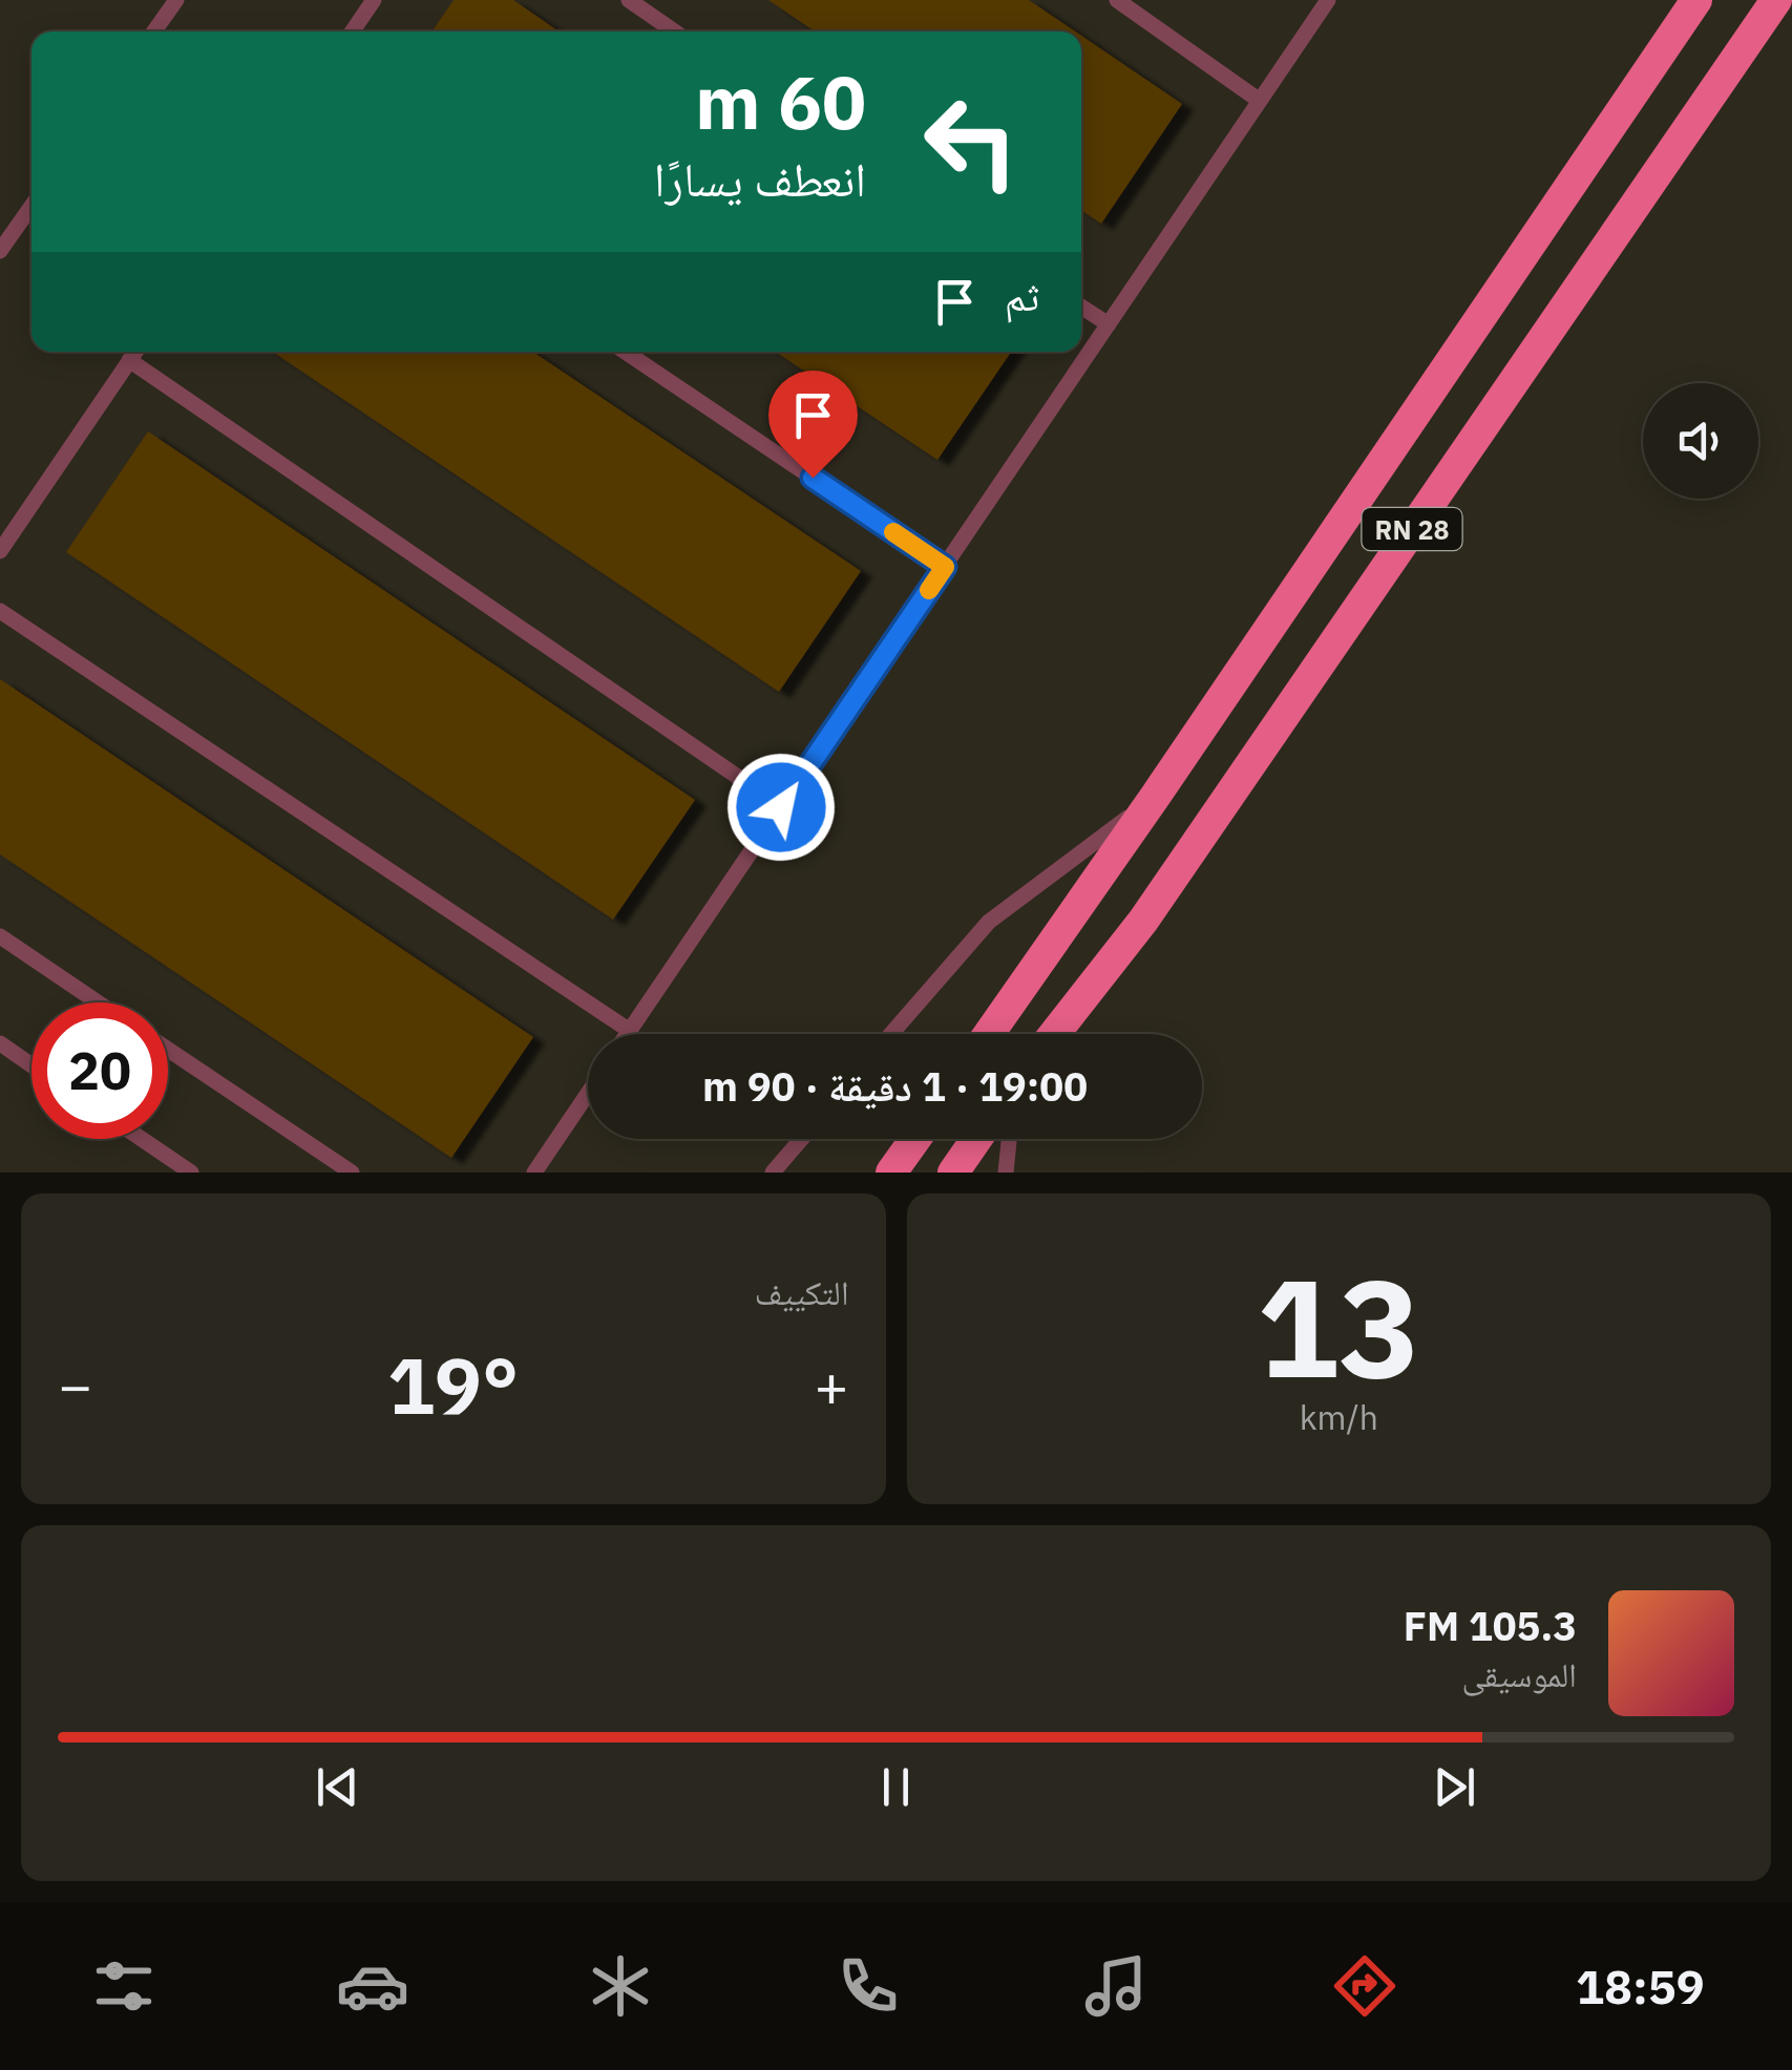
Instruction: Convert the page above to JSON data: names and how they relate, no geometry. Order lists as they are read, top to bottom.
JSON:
{
  "streets": {
    "highway": ["RN 28"]
  },
  "page": {
    "turn": ["60 m", "انعطف يسارًا"],
    "then": "ثم",
    "limit": "20",
    "trip": "19:00 · 1 دقيقة · 90 m",
    "tile": [
      ["13", "km/h"],
      "التكييف"
    ],
    "heat": ["−", "19°", "+"],
    "song": ["105.3 FM", "الموسيقى"],
    "tabs": "18:59"
  }
}
